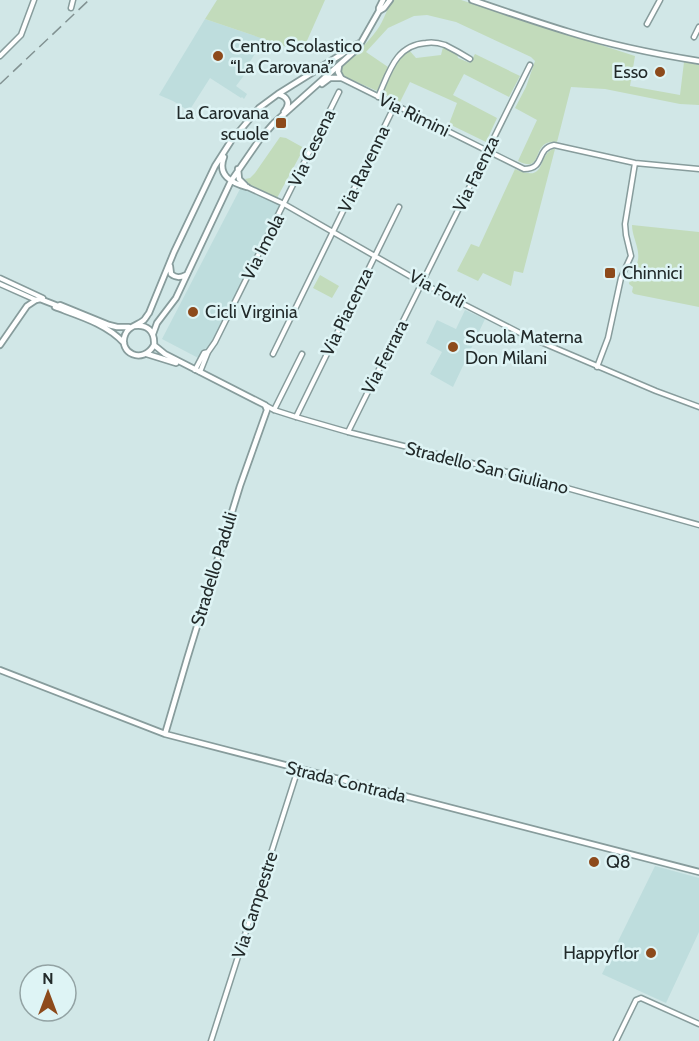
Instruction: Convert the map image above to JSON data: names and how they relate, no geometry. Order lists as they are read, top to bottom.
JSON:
{
  "streets": {
    "street": [
      "Via Rimini",
      "Via Cesena",
      "Via Ravenna",
      "Via Faenza",
      "Via Imola",
      "Via Forlì",
      "Via Piacenza",
      "Via Ferrara",
      "Stradello San Giuliano",
      "Stradello Paduli",
      "Strada Contrada",
      "Via Campestre"
    ]
  },
  "crossings": [
    ["Via Rimini", "Via Ravenna"],
    ["Via Rimini", "Via Faenza"],
    ["Via Cesena", "Via Imola"],
    ["Via Cesena", "Via Forlì"],
    ["Via Ravenna", "Via Forlì"],
    ["Via Faenza", "Via Forlì"],
    ["Via Faenza", "Via Ferrara"],
    ["Via Imola", "Via Forlì"],
    ["Via Imola", "Stradello San Giuliano"],
    ["Via Forlì", "Via Piacenza"],
    ["Via Forlì", "Via Ferrara"],
    ["Via Piacenza", "Stradello San Giuliano"],
    ["Via Ferrara", "Stradello San Giuliano"],
    ["Stradello San Giuliano", "Stradello Paduli"],
    ["Stradello Paduli", "Strada Contrada"],
    ["Strada Contrada", "Via Campestre"]
  ],
  "places": {
    "other": [
      "Centro Scolastico “La Carovana”",
      "Esso",
      "Cicli Virginia",
      "Scuola Materna Don Milani",
      "Q8",
      "Happyflor"
    ],
    "transit": ["La Carovana scuole", "Chinnici"]
  },
  "north": "top"
}
